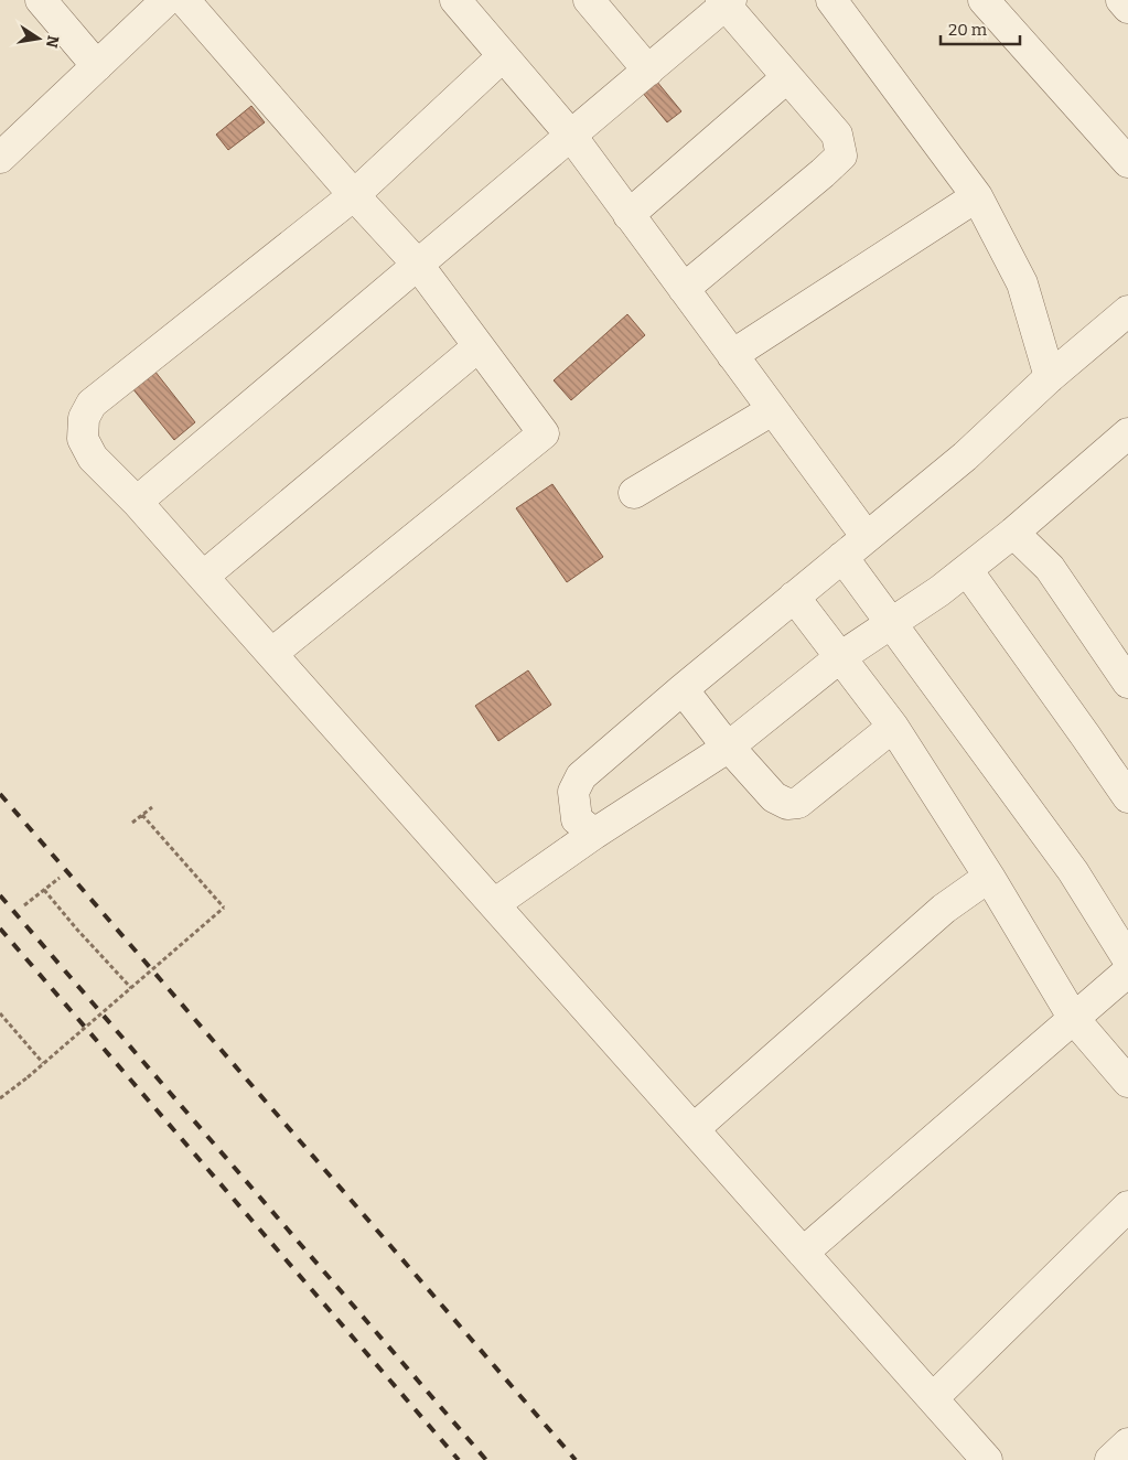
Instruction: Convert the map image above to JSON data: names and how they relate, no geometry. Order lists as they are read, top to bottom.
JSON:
{
  "scale_bar": "20 m",
  "north": "right"
}
